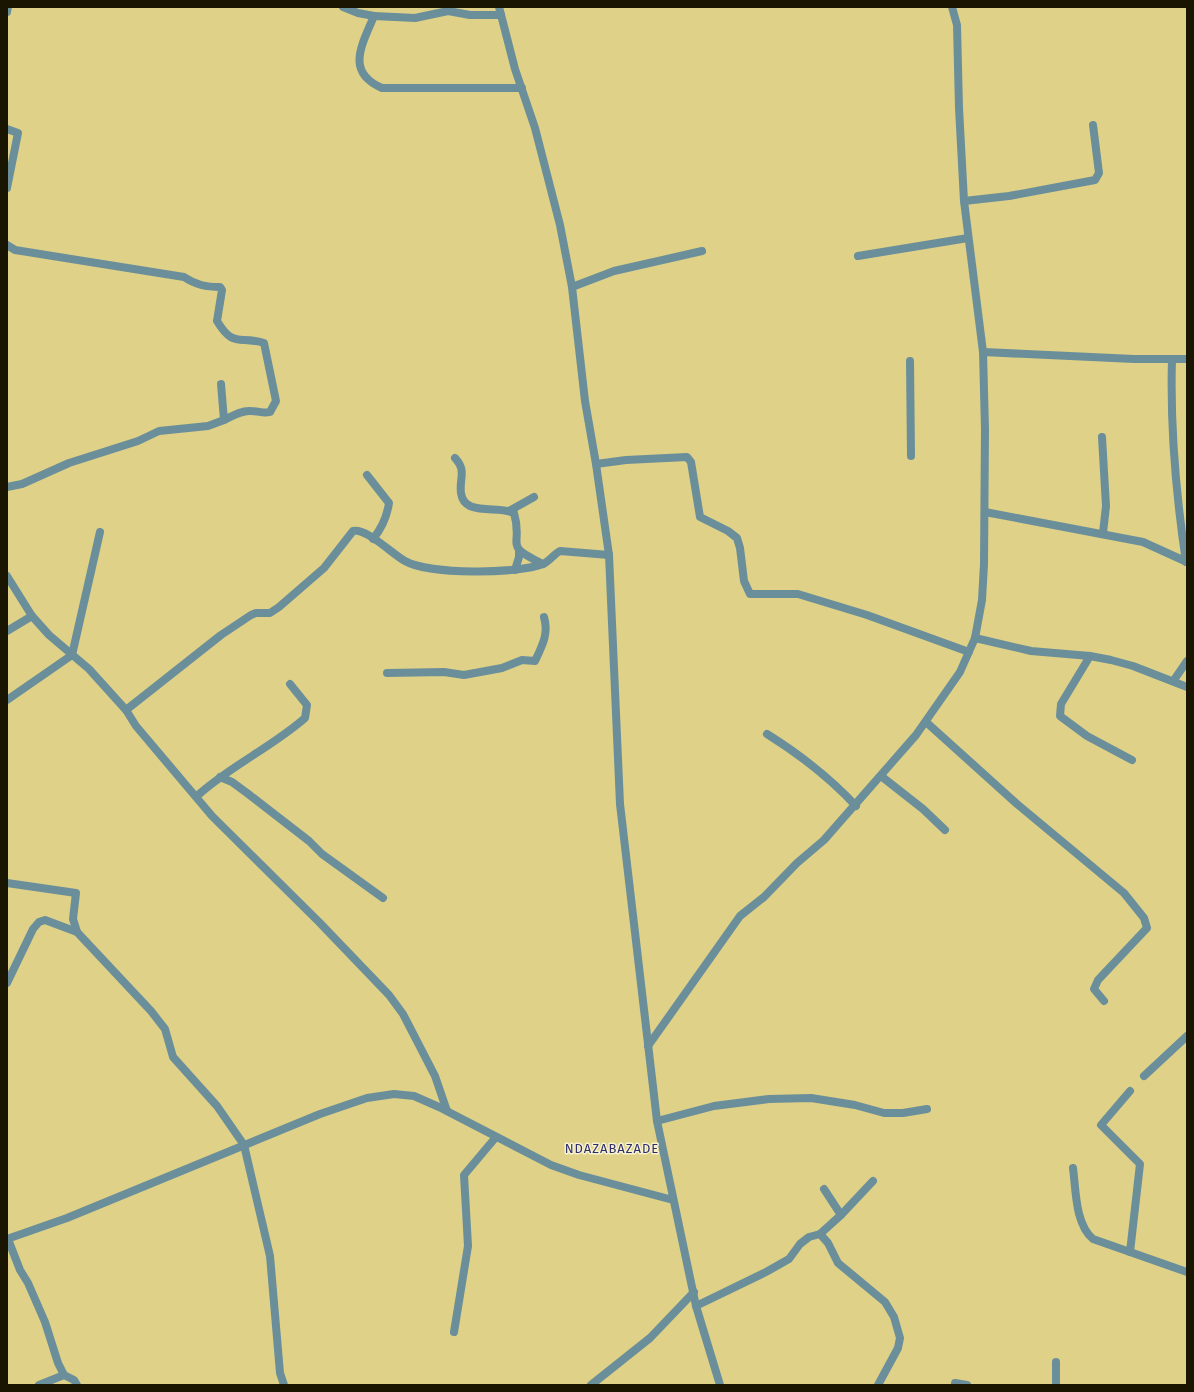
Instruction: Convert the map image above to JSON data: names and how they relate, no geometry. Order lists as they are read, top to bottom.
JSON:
{
  "districts": ["NDAZABAZADE"]
}
